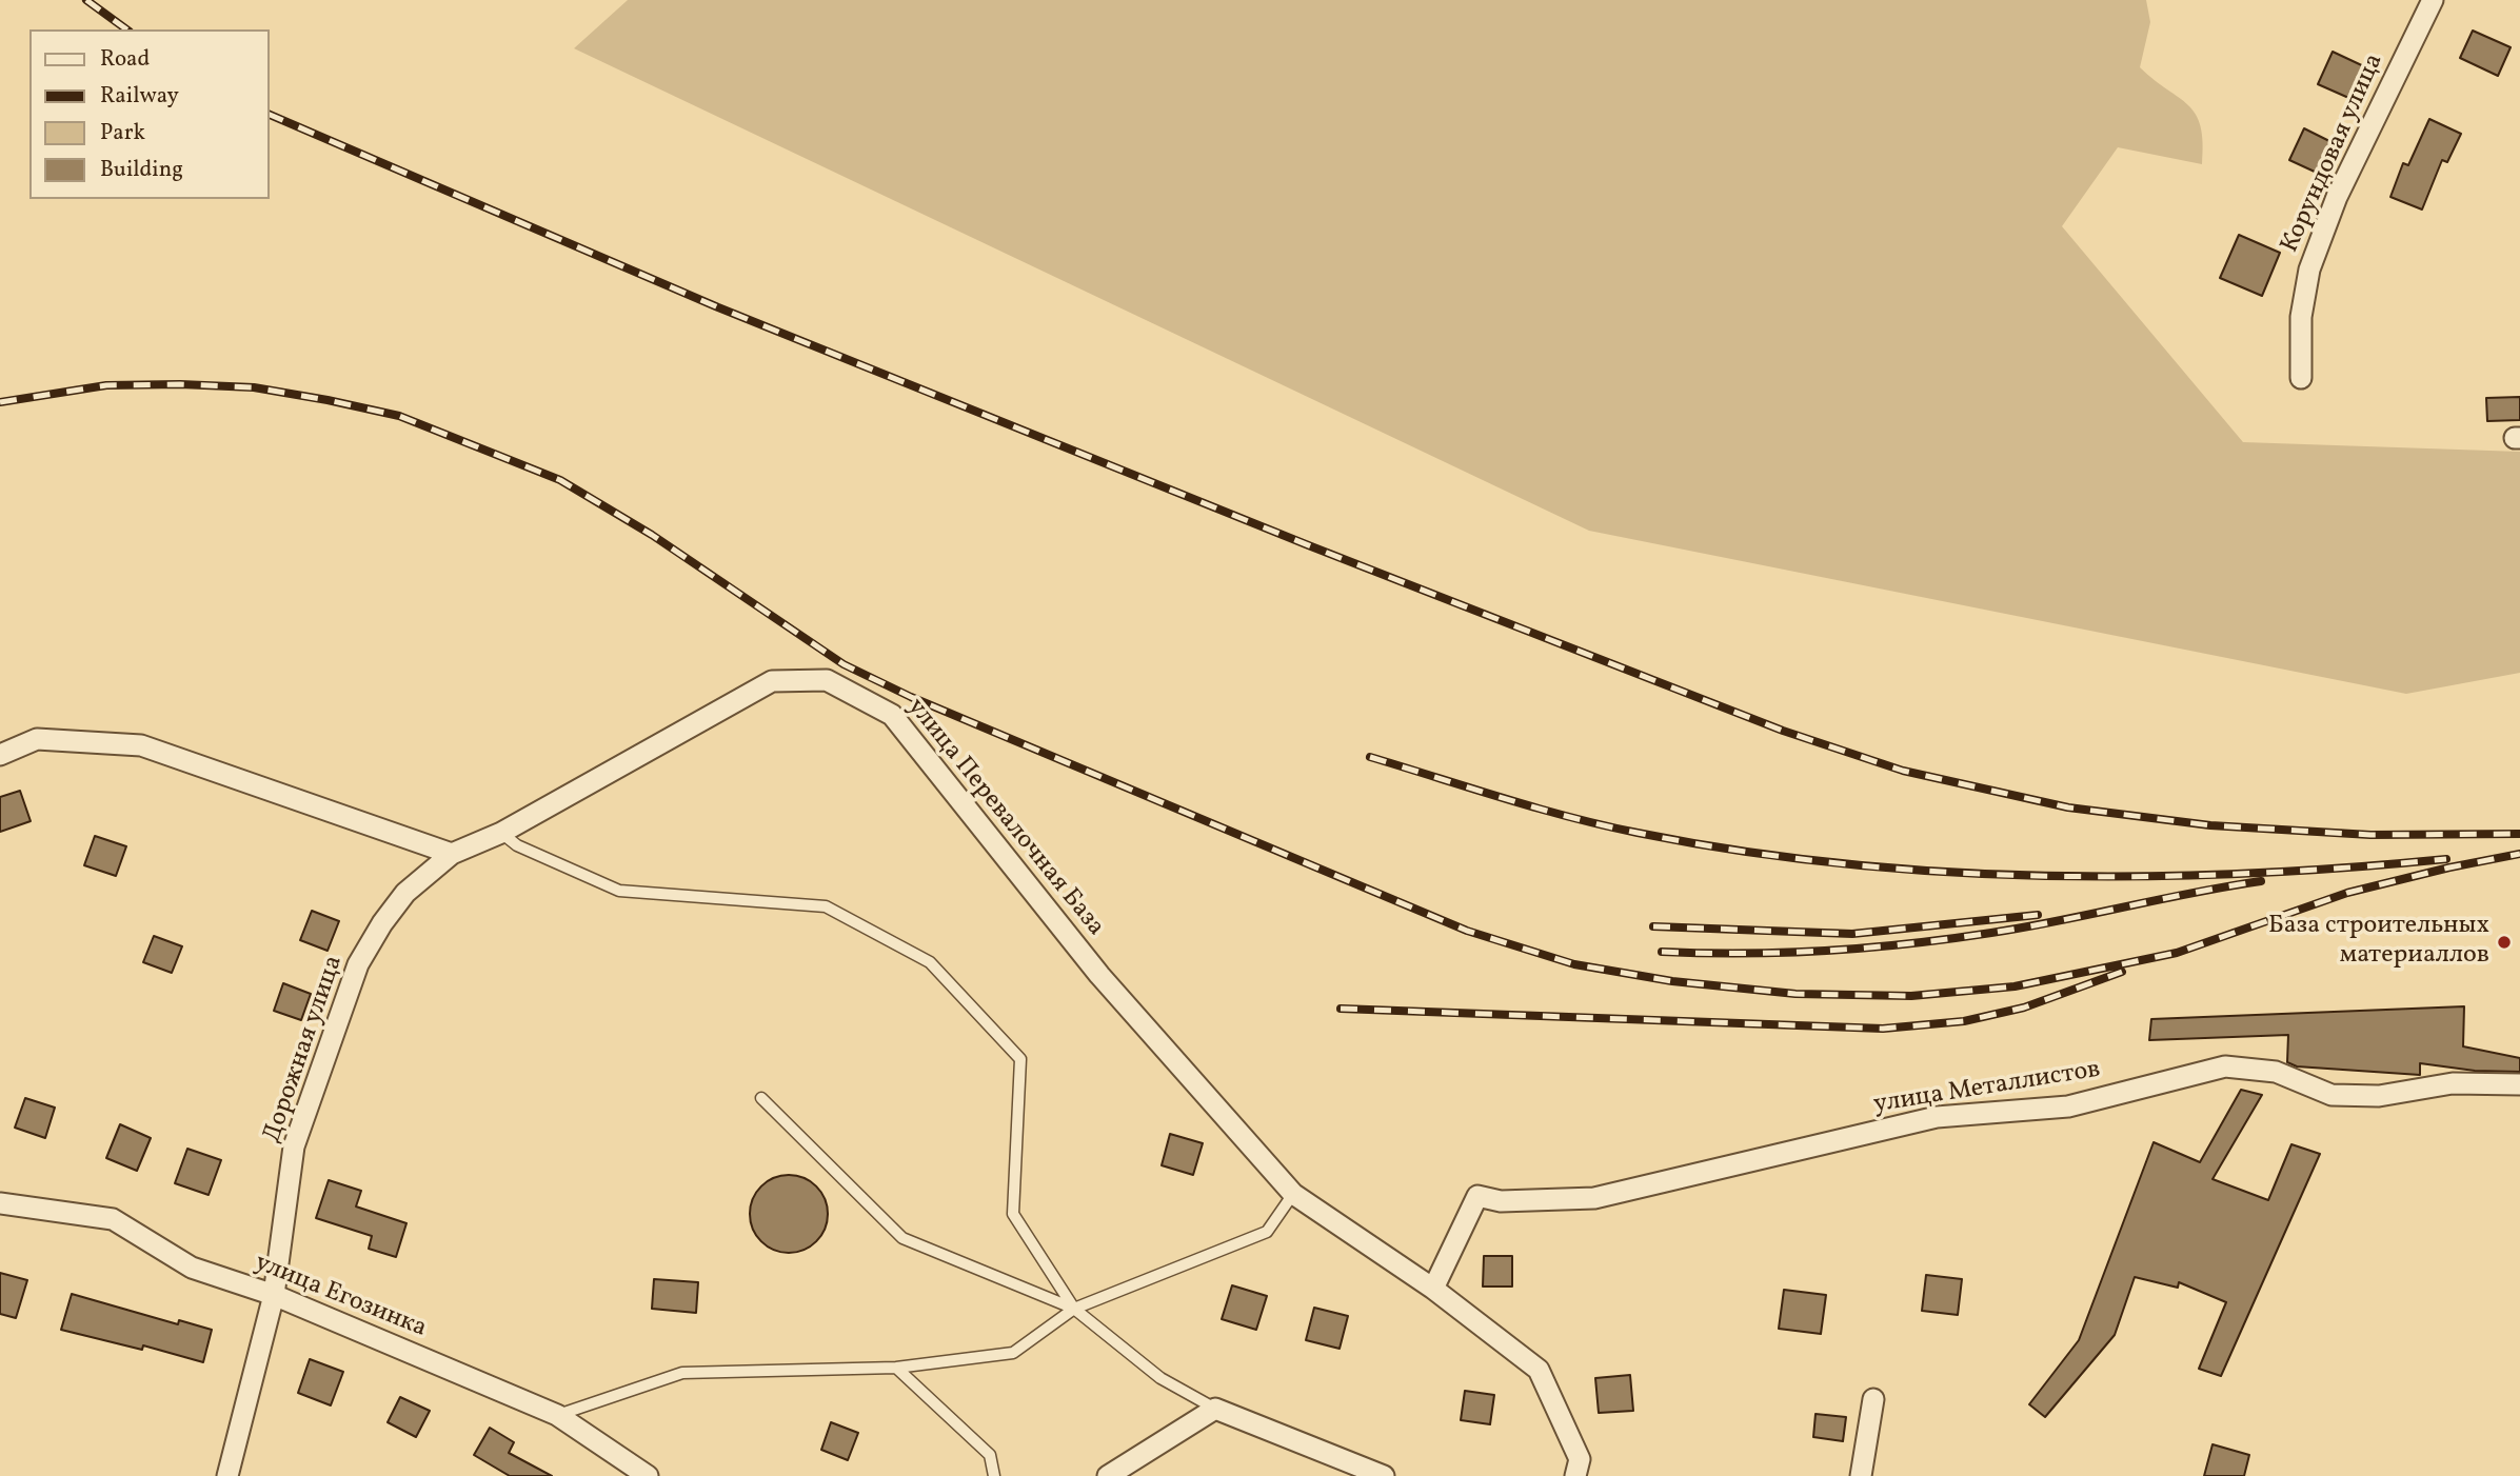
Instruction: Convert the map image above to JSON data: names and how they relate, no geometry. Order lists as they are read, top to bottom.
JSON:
{
  "streets": {
    "street": [
      "Корундовая улица",
      "улица Перевалочная База",
      "Дорожная улица",
      "улица Металлистов",
      "улица Егозинка"
    ]
  },
  "crossings": [
    ["улица Перевалочная База", "Дорожная улица"],
    ["улица Перевалочная База", "улица Металлистов"],
    ["Дорожная улица", "улица Егозинка"]
  ],
  "places": ["База cтроительных материаллов"],
  "legend": [
    "Road",
    "Railway",
    "Park",
    "Building"
  ]
}
